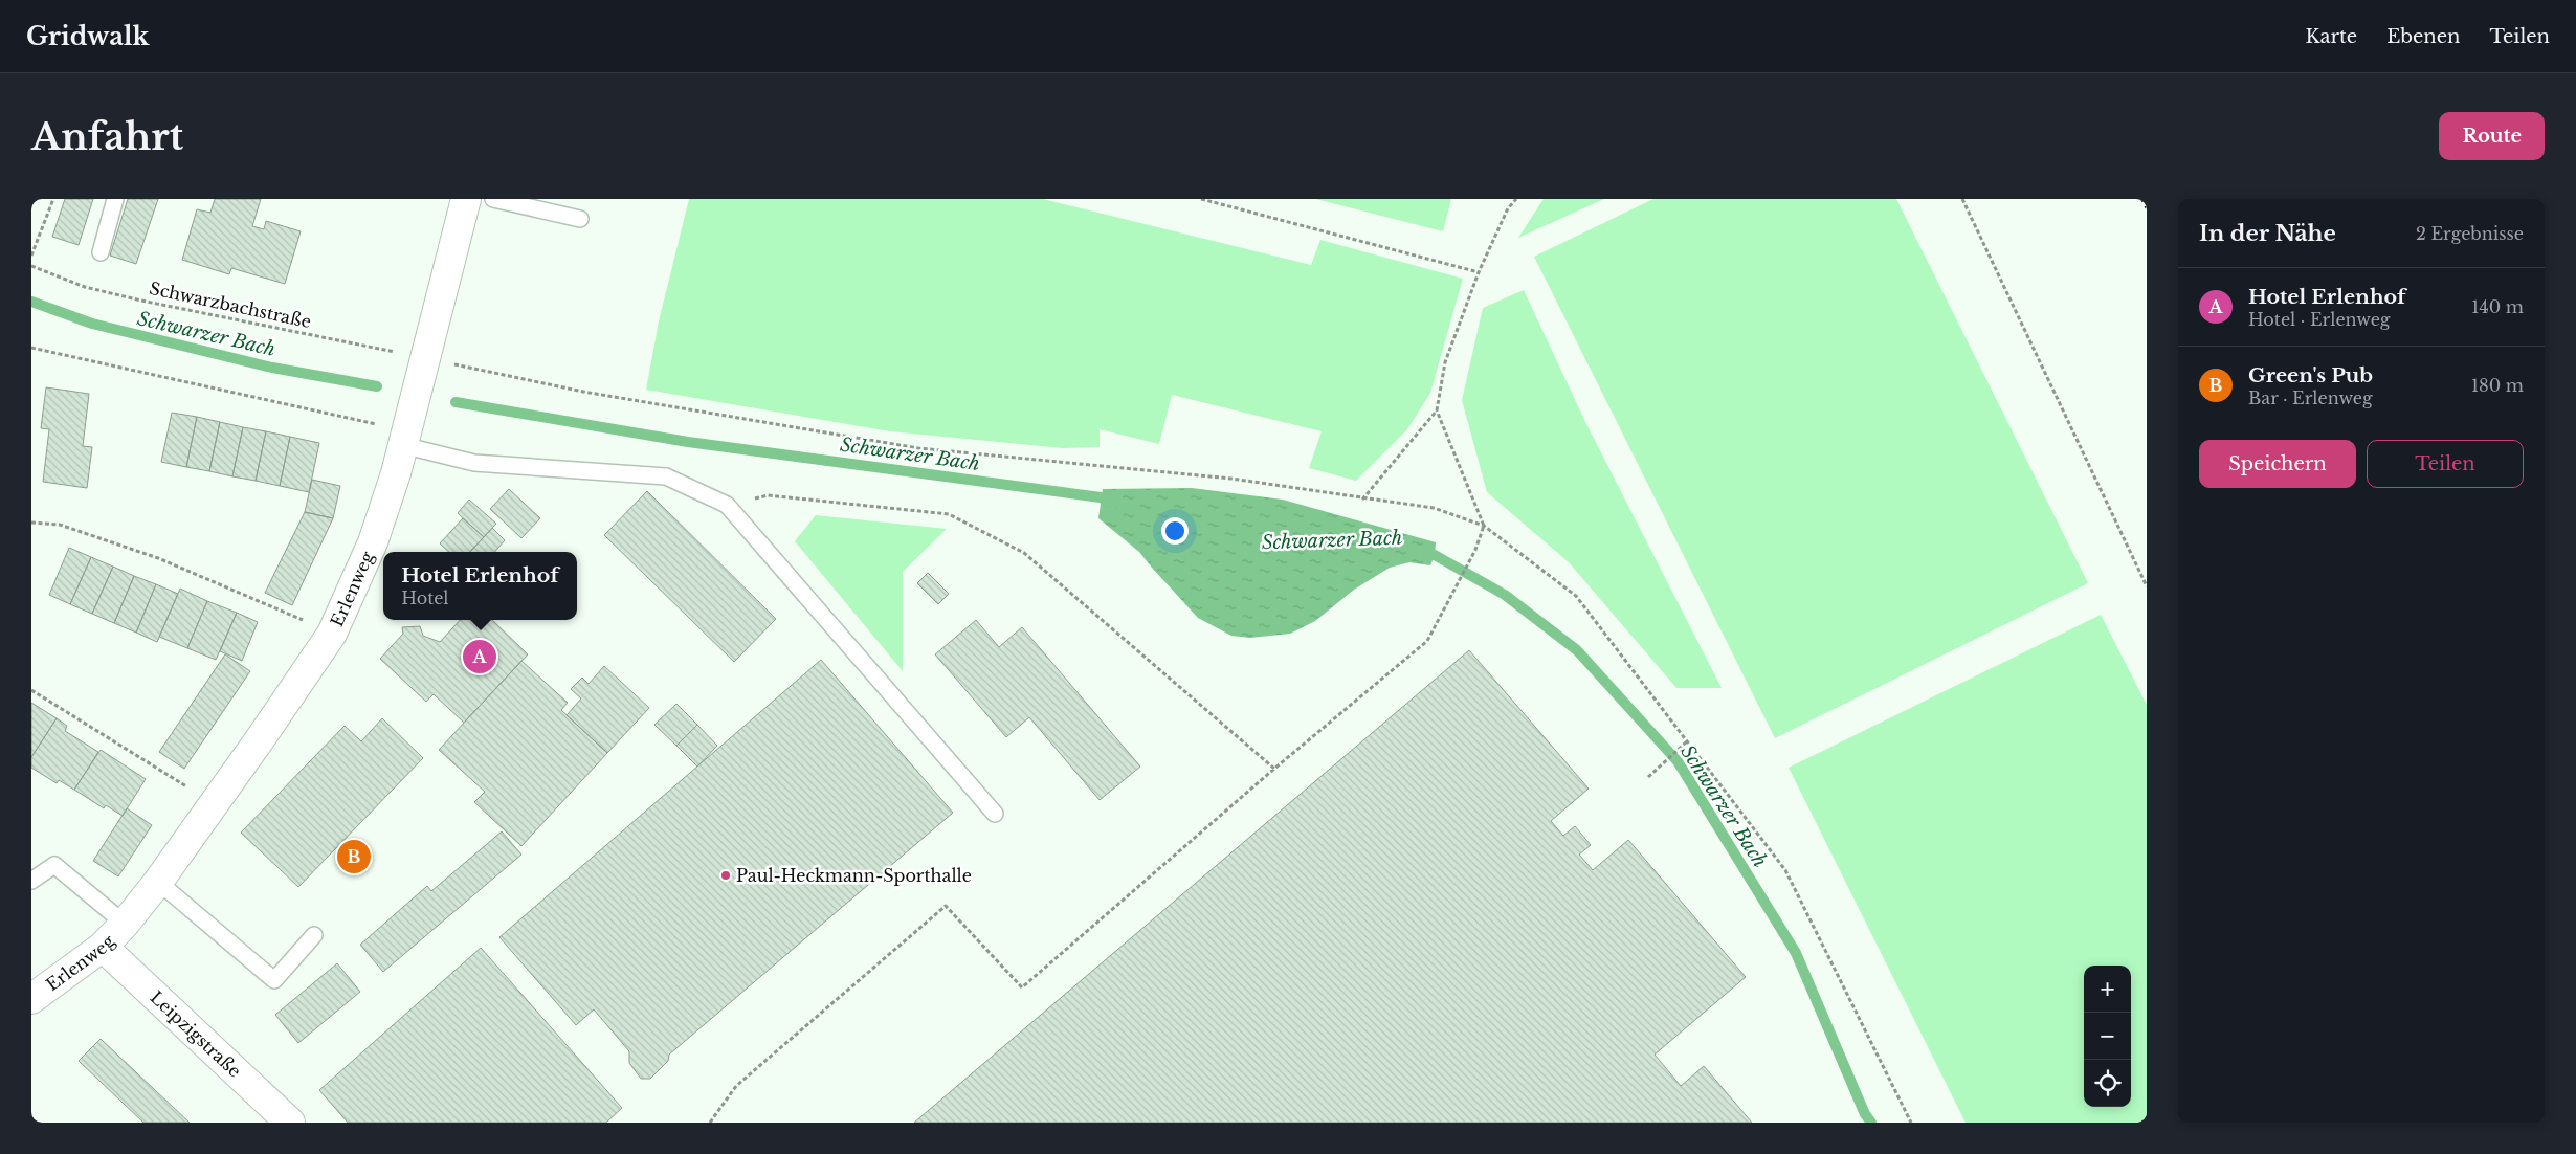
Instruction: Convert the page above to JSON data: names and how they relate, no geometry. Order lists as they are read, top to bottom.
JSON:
{
  "streets": {
    "street": ["Erlenweg", "Leipzigstraße"],
    "path": ["Schwarzbachstraße"]
  },
  "crossings": [
    ["Schwarzbachstraße", "Erlenweg"],
    ["Erlenweg", "Leipzigstraße"]
  ],
  "water": ["Schwarzer Bach"],
  "places": ["Paul-Heckmann-Sporthalle"],
  "page": {
    "header": "Gridwalk",
    "nav": ["Karte", "Ebenen", "Teilen"],
    "buttons": [
      "Route",
      ["Speichern", "Teilen"]
    ],
    "title": "Anfahrt",
    "heading": ["In der Nähe", "2 Ergebnisse"],
    "list": [
      {
        "mark": "A",
        "name": "Hotel Erlenhof",
        "note": "Hotel · Erlenweg",
        "value": "140 m"
      },
      {
        "mark": "B",
        "name": "Green's Pub",
        "note": "Bar · Erlenweg",
        "value": "180 m"
      }
    ],
    "popup": ["Hotel Erlenhof", "Hotel"],
    "pins": ["A", "B"],
    "map_buttons": ["+", "−"]
  }
}
